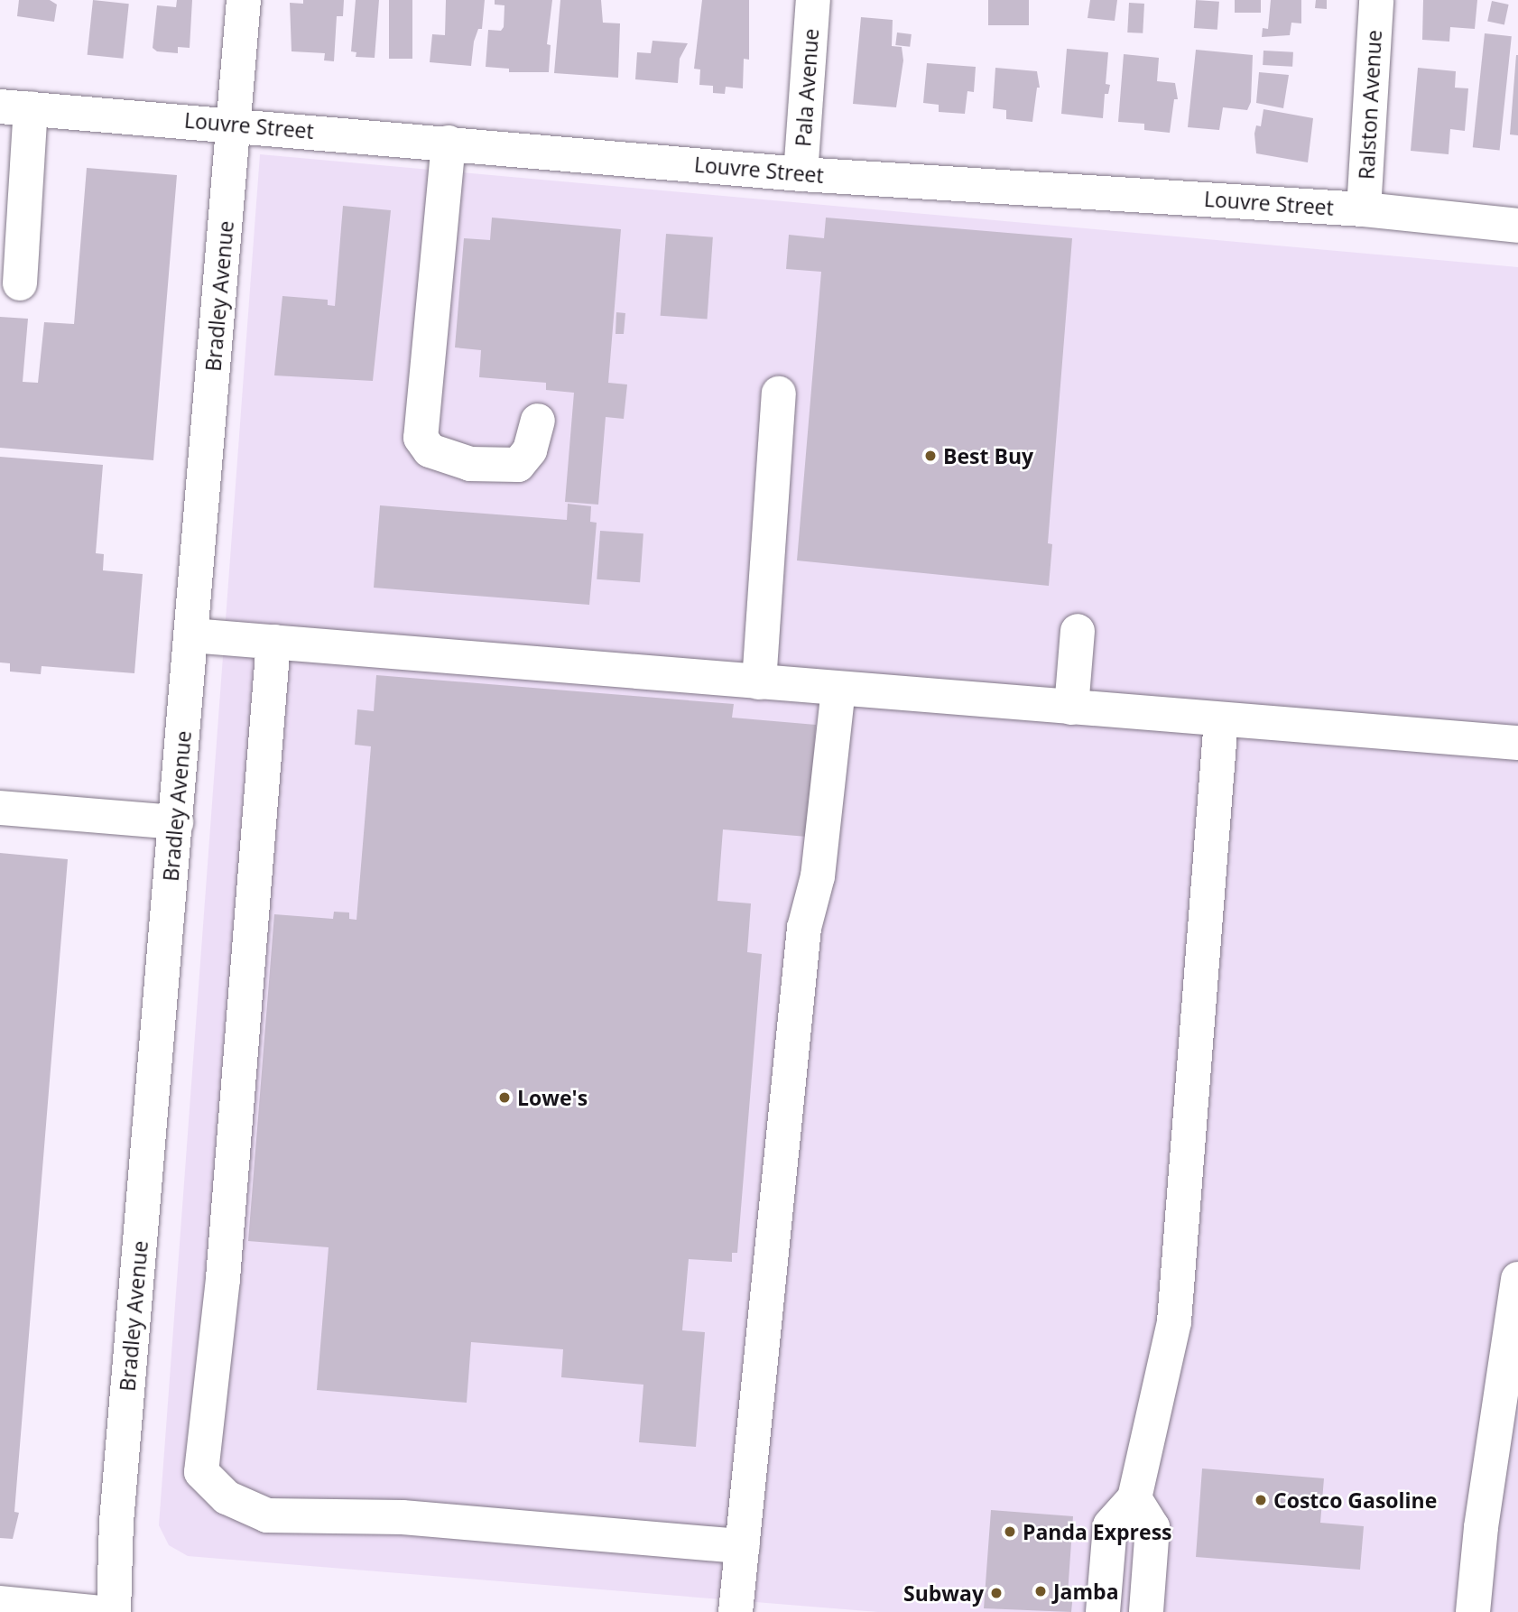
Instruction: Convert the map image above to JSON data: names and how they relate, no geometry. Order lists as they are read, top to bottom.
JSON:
{
  "streets": {
    "street": [
      "Pala Avenue",
      "Ralston Avenue",
      "Louvre Street",
      "Bradley Avenue"
    ]
  },
  "crossings": [
    ["Pala Avenue", "Louvre Street"],
    ["Ralston Avenue", "Louvre Street"],
    ["Louvre Street", "Bradley Avenue"]
  ],
  "places": [
    "Best Buy",
    "Lowe's",
    "Costco Gasoline",
    "Panda Express",
    "Jamba",
    "Subway"
  ]
}
